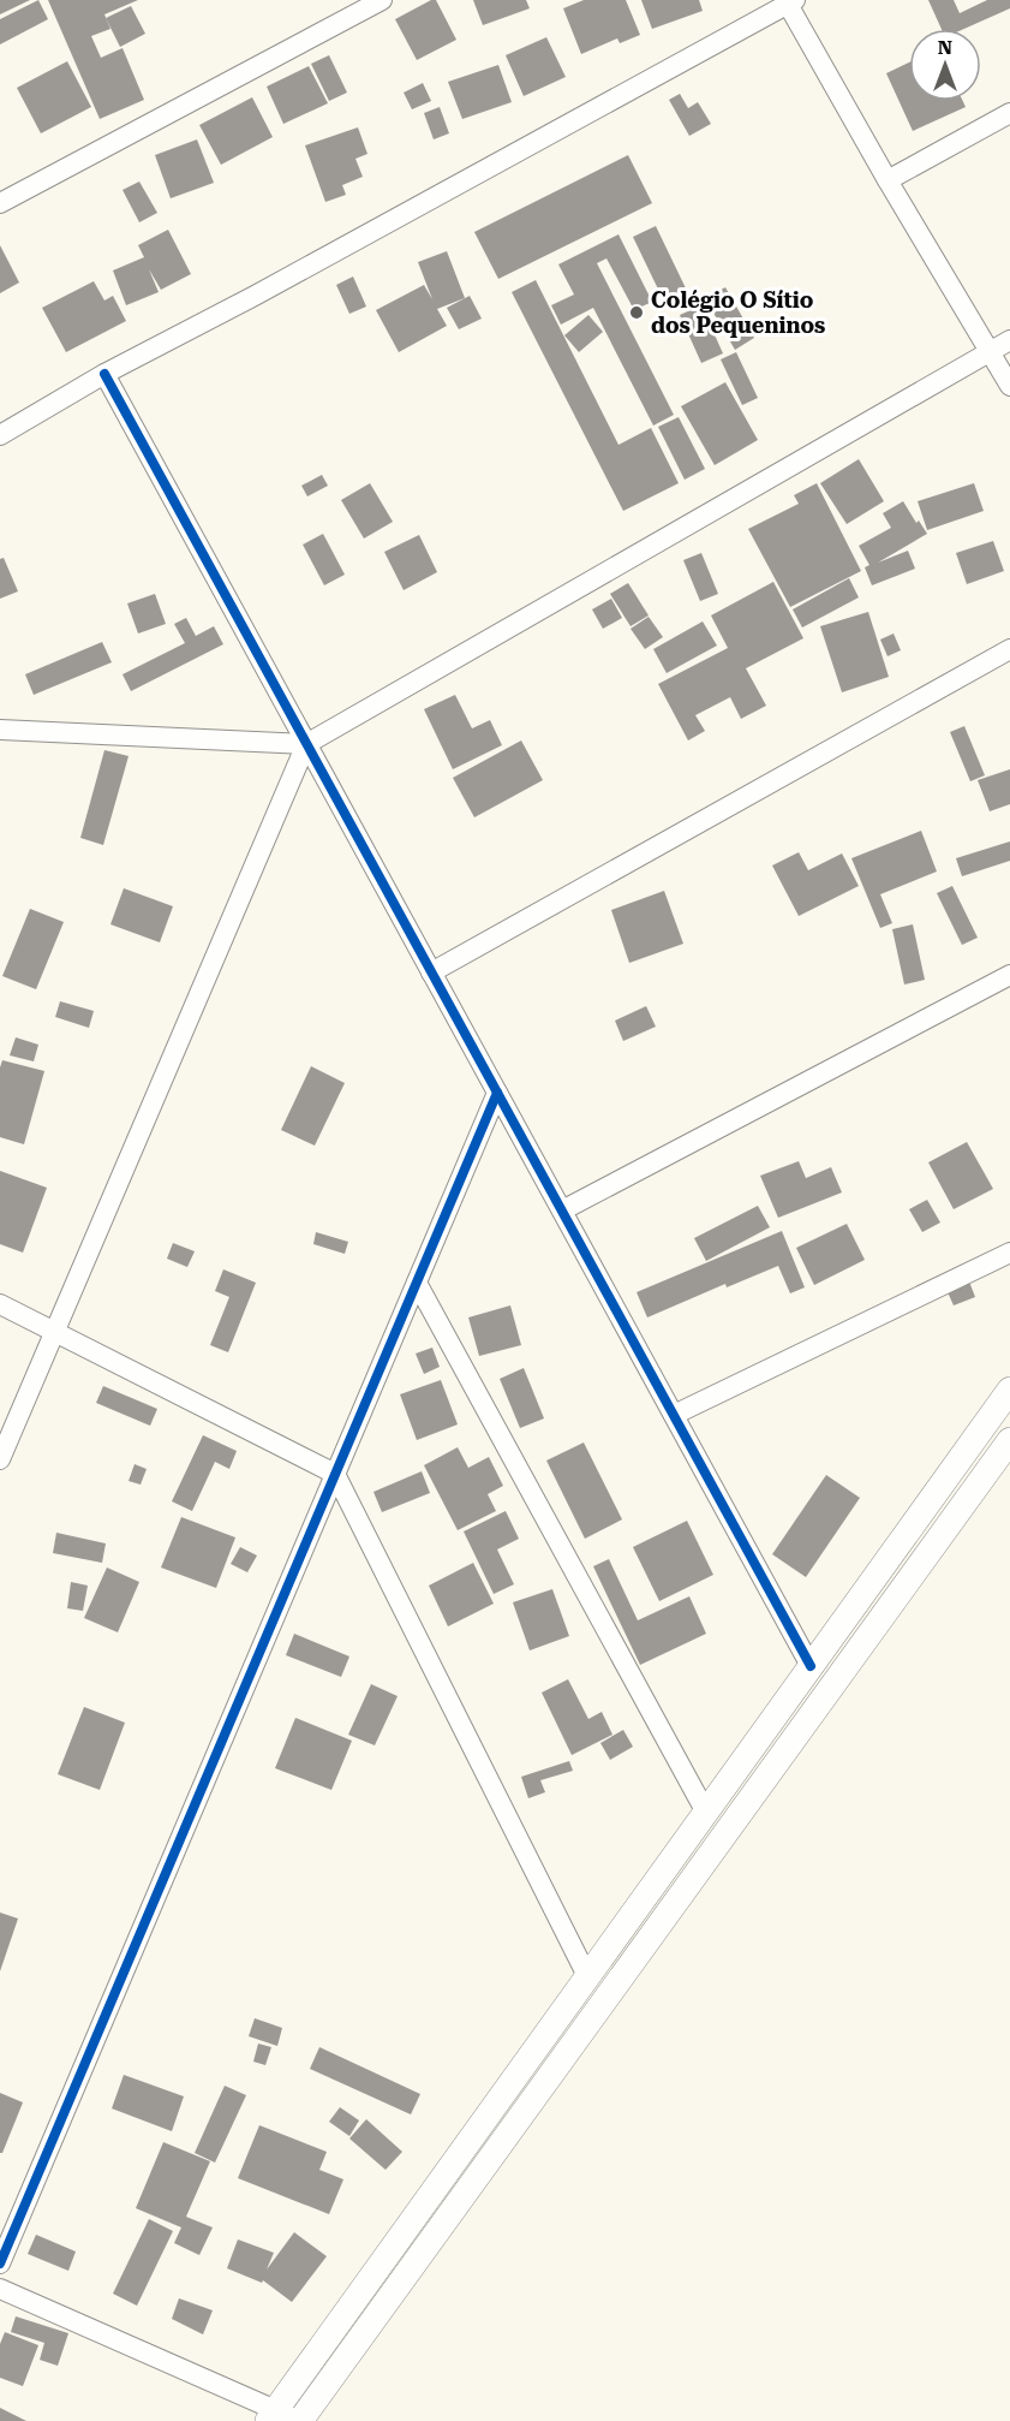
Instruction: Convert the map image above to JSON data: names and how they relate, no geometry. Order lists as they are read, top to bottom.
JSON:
{
  "places": ["Colégio O Sítio dos Pequeninos"],
  "north": "top"
}
